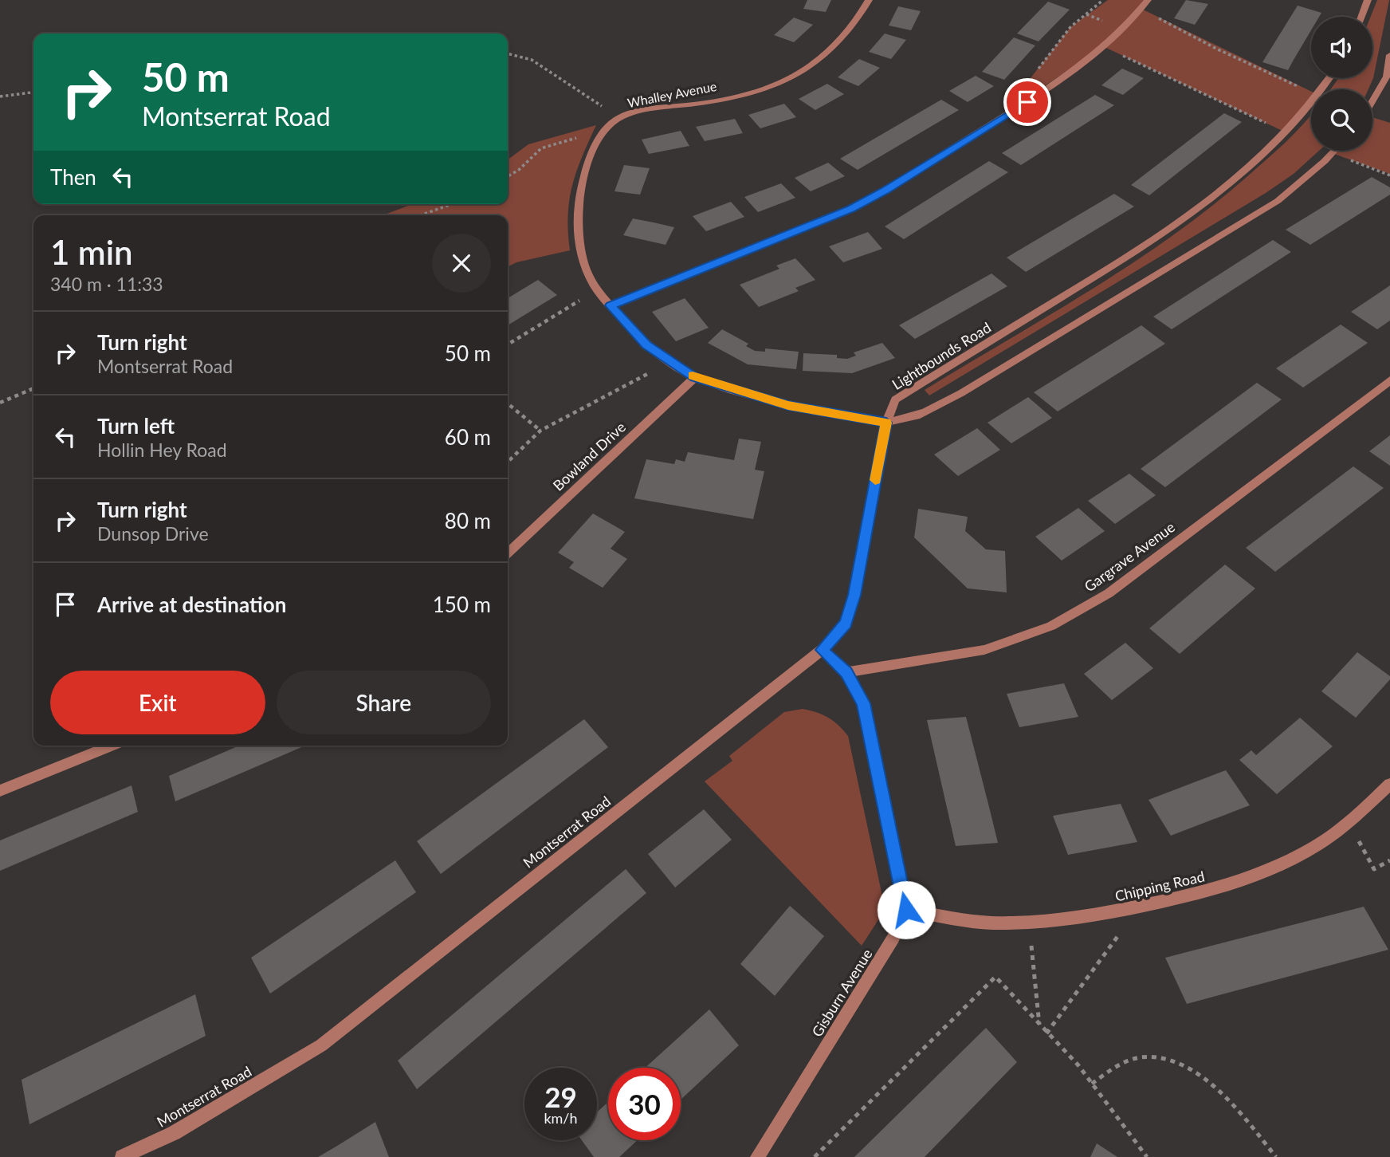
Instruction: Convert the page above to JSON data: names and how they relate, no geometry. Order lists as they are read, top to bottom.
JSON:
{
  "streets": {
    "street": [
      "Whalley Avenue",
      "Lightbounds Road",
      "Bowland Drive",
      "Gargrave Avenue",
      "Montserrat Road",
      "Chipping Road",
      "Gisburn Avenue"
    ]
  },
  "crossings": [
    ["Whalley Avenue", "Lightbounds Road"],
    ["Whalley Avenue", "Bowland Drive"],
    ["Whalley Avenue", "Montserrat Road"],
    ["Lightbounds Road", "Montserrat Road"],
    ["Chipping Road", "Gisburn Avenue"]
  ],
  "page": {
    "turn": ["50 m", "Montserrat Road"],
    "then": "Then",
    "heading": ["1 min", "340 m · 11:33"],
    "list": [
      {
        "name": "Turn right",
        "note": "Montserrat Road",
        "value": "50 m"
      },
      {
        "name": "Turn left",
        "note": "Hollin Hey Road",
        "value": "60 m"
      },
      {
        "name": "Turn right",
        "note": "Dunsop Drive",
        "value": "80 m"
      },
      {
        "name": "Arrive at destination",
        "value": "150 m"
      }
    ],
    "buttons": ["Exit", "Share"],
    "speed": "29 km/h",
    "limit": "30"
  }
}
